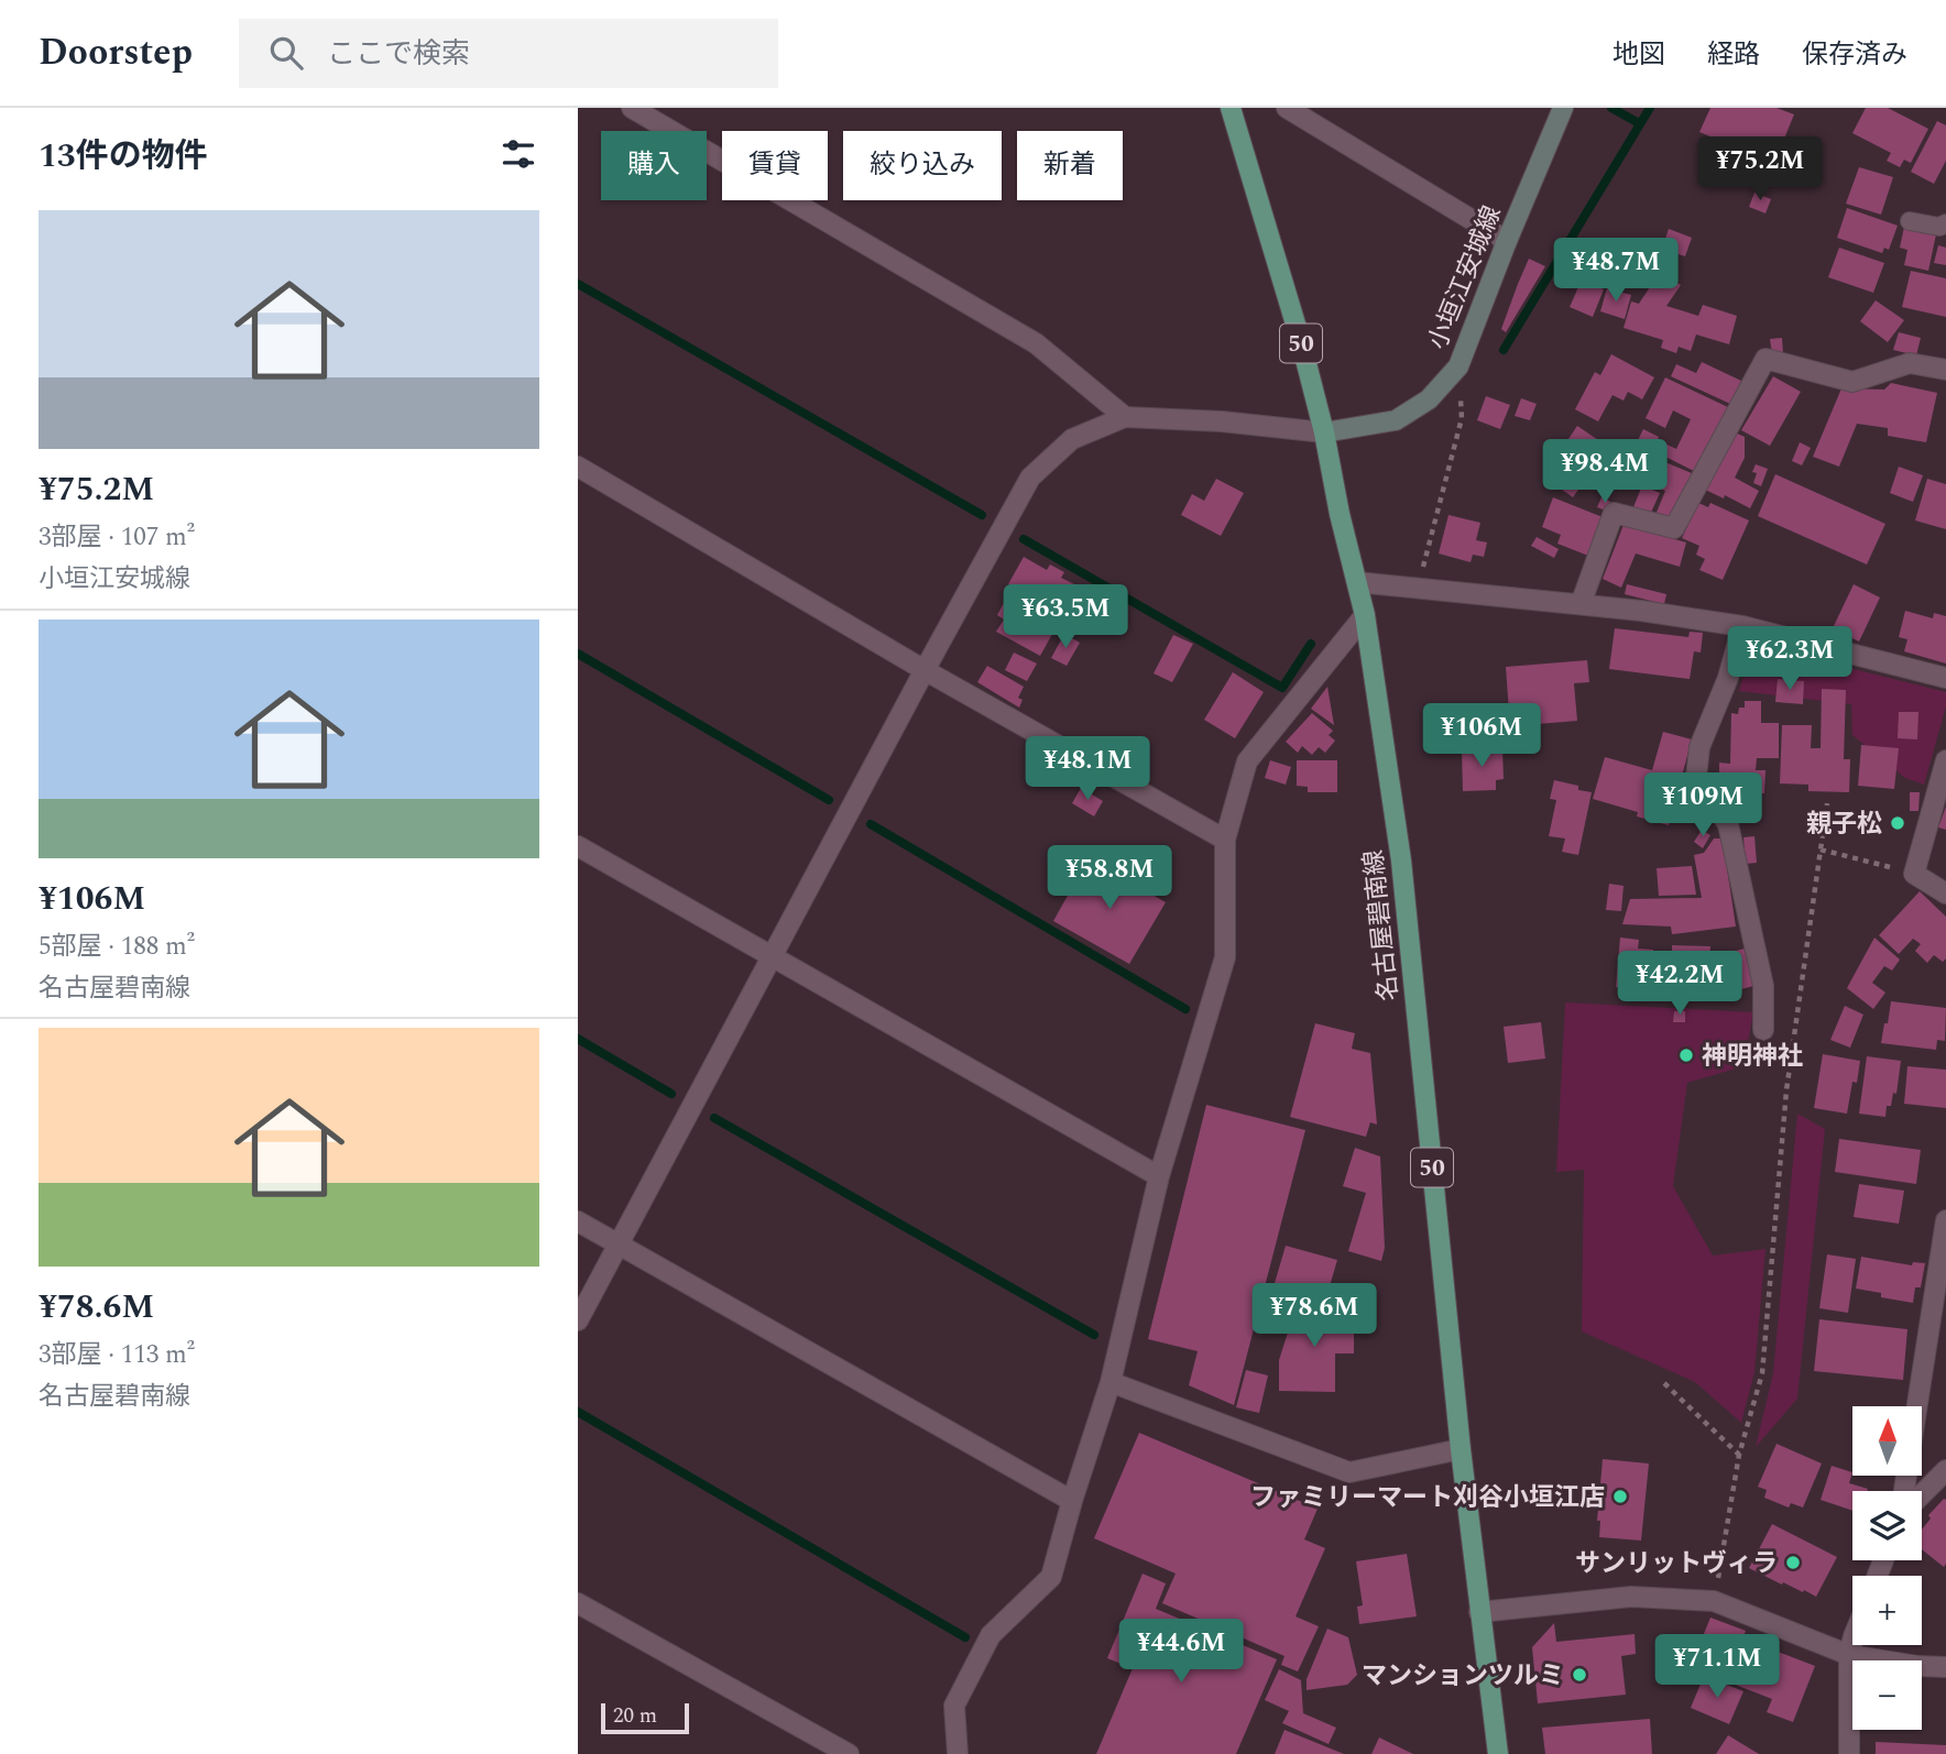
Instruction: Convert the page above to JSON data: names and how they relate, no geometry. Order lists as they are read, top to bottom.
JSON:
{
  "streets": {
    "main road": ["小垣江安城線", "50", "名古屋碧南線"]
  },
  "crossings": [
    ["小垣江安城線", "名古屋碧南線"]
  ],
  "places": [
    "親子松",
    "神明神社",
    "ファミリーマート刈谷小垣江店",
    "サンリットヴィラ",
    "マンションツルミ"
  ],
  "scale_bar": "20 m",
  "north": "top",
  "page": {
    "header": "Doorstep",
    "search": "ここで検索",
    "nav": ["地図", "経路", "保存済み"],
    "heading": "13件の物件",
    "chip": [
      "購入",
      "賃貸",
      "絞り込み",
      "新着"
    ],
    "price": [
      "¥75.2M",
      "¥48.7M",
      "¥98.4M",
      "¥63.5M",
      "¥62.3M",
      "¥106M",
      "¥48.1M",
      "¥109M",
      "¥58.8M",
      "¥42.2M",
      "¥78.6M",
      "¥44.6M",
      "¥71.1M"
    ],
    "list": [
      {
        "name": "¥75.2M",
        "note": "3部屋 · 107 m² · 小垣江安城線"
      },
      {
        "name": "¥106M",
        "note": "5部屋 · 188 m² · 名古屋碧南線"
      },
      {
        "name": "¥78.6M",
        "note": "3部屋 · 113 m² · 名古屋碧南線"
      }
    ],
    "map_buttons": ["+", "−"],
    "scale": "20 m"
  }
}
